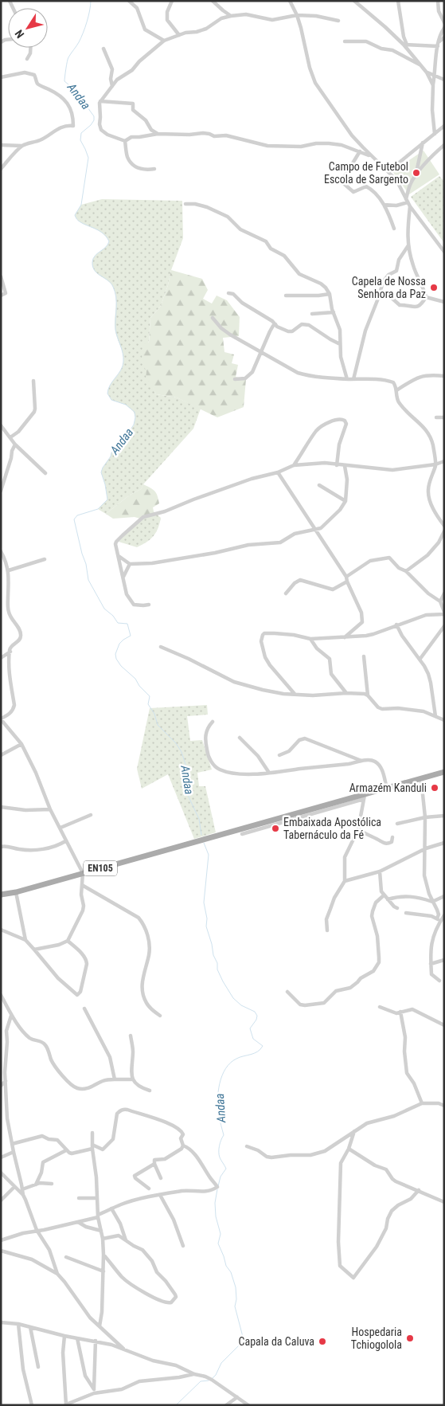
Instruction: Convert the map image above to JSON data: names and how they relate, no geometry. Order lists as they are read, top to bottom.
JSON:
{
  "streets": {
    "main road": ["EN105"]
  },
  "water": ["Andaa"],
  "places": [
    "Campo de Futebol Escola de Sargento",
    "Capela de Nossa Senhora da Paz",
    "Armazém Kanduli",
    "Embaixada Apostólica Tabernáculo da Fé",
    "Hospedaria Tchiogolola",
    "Capala da Caluva"
  ],
  "north": "bottom left"
}
